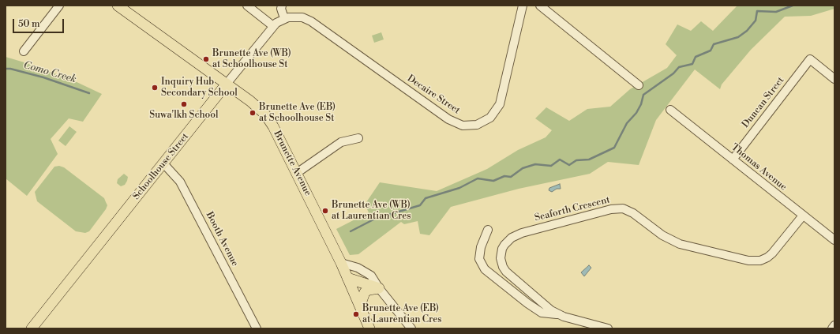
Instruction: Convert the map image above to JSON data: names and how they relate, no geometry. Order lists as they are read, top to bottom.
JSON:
{
  "streets": {
    "main road": ["Brunette Avenue", "Schoolhouse Street"],
    "street": [
      "Decaire Street",
      "Duncan Street",
      "Thomas Avenue",
      "Seaforth Crescent",
      "Booth Avenue"
    ]
  },
  "crossings": [
    ["Decaire Street", "Schoolhouse Street"],
    ["Duncan Street", "Thomas Avenue"],
    ["Brunette Avenue", "Schoolhouse Street"],
    ["Schoolhouse Street", "Booth Avenue"],
    ["Thomas Avenue", "Seaforth Crescent"]
  ],
  "water": ["Como Creek"],
  "places": [
    "Brunette Ave (WB) at Schoolhouse St",
    "Inquiry Hub Secondary School",
    "Suwa'lkh School",
    "Brunette Ave (EB) at Schoolhouse St",
    "Brunette Ave (WB) at Laurentian Cres",
    "Brunette Ave (EB) at Laurentian Cres"
  ],
  "scale_bar": "50 m"
}
